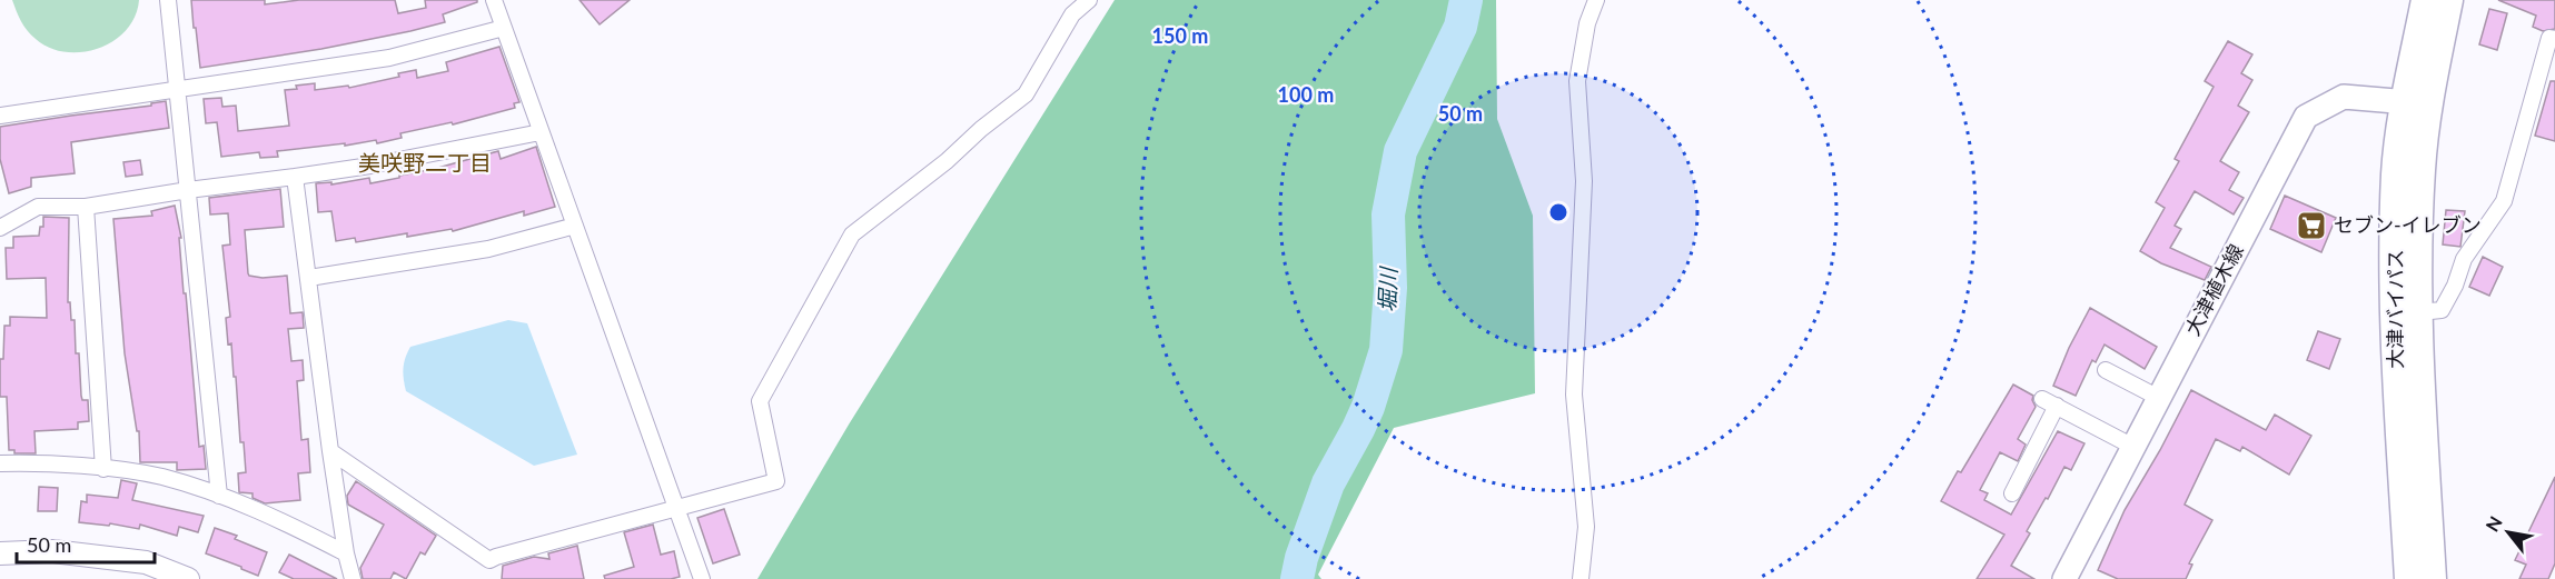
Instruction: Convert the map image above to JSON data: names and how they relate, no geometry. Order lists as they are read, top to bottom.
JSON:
{
  "streets": {
    "highway": ["大津バイパス"],
    "main road": ["大津植木線"]
  },
  "crossings": [
    ["大津植木線", "大津バイパス"]
  ],
  "districts": ["美咲野二丁目"],
  "water": ["堀川"],
  "places": {
    "supermarket": ["セブン-イレブン"]
  },
  "scale_bar": "50 m",
  "north": "top left",
  "rings": ["150 m", "100 m", "50 m"]
}
